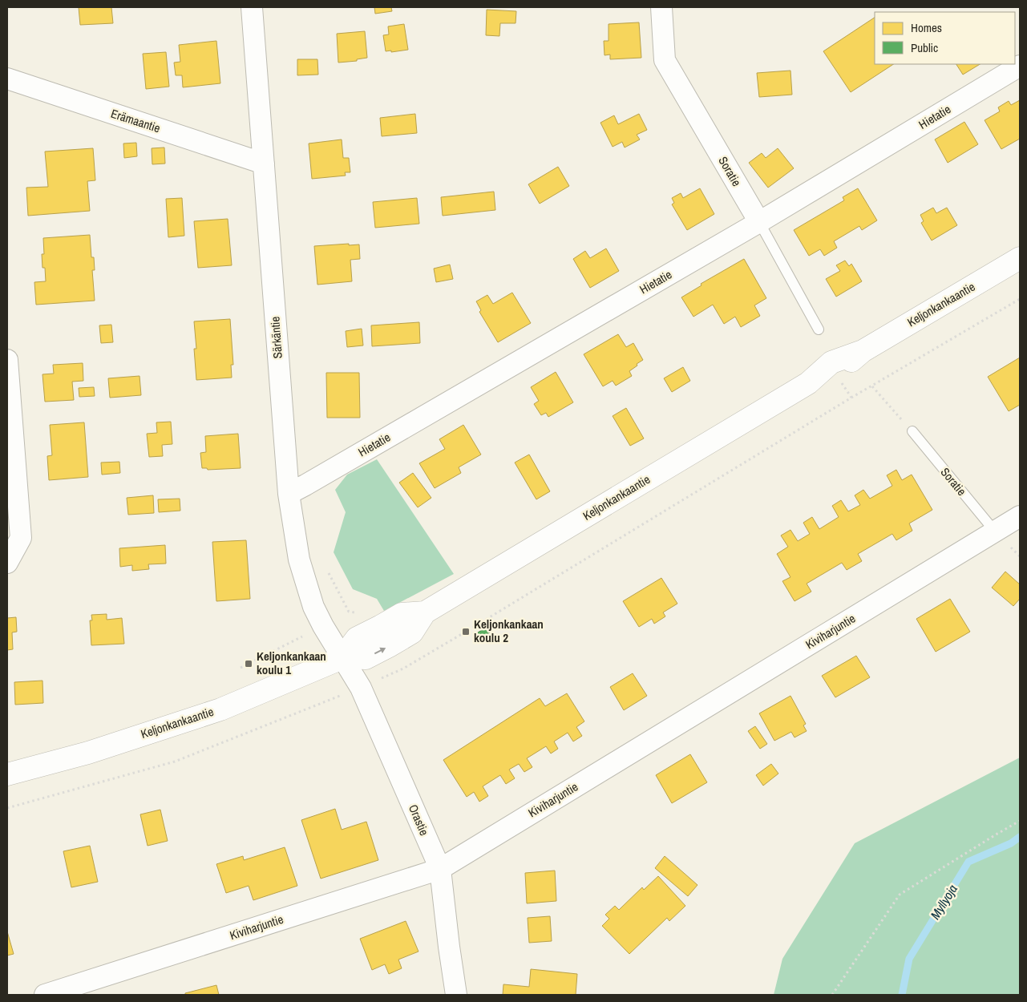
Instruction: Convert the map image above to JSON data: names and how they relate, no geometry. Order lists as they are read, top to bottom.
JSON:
{
  "streets": {
    "main road": ["Keljonkankaantie"],
    "street": [
      "Hietatie",
      "Erämaantie",
      "Soratie",
      "Särkäntie",
      "Kiviharjuntie",
      "Orastie"
    ]
  },
  "crossings": [
    ["Hietatie", "Soratie"],
    ["Hietatie", "Särkäntie"],
    ["Erämaantie", "Särkäntie"],
    ["Soratie", "Kiviharjuntie"],
    ["Keljonkankaantie", "Särkäntie"],
    ["Keljonkankaantie", "Orastie"],
    ["Särkäntie", "Orastie"],
    ["Kiviharjuntie", "Orastie"]
  ],
  "water": ["Myllyoja"],
  "places": {
    "transit": ["Keljonkankaan koulu 2", "Keljonkankaan koulu 1"]
  },
  "legend": ["Homes", "Public"]
}
